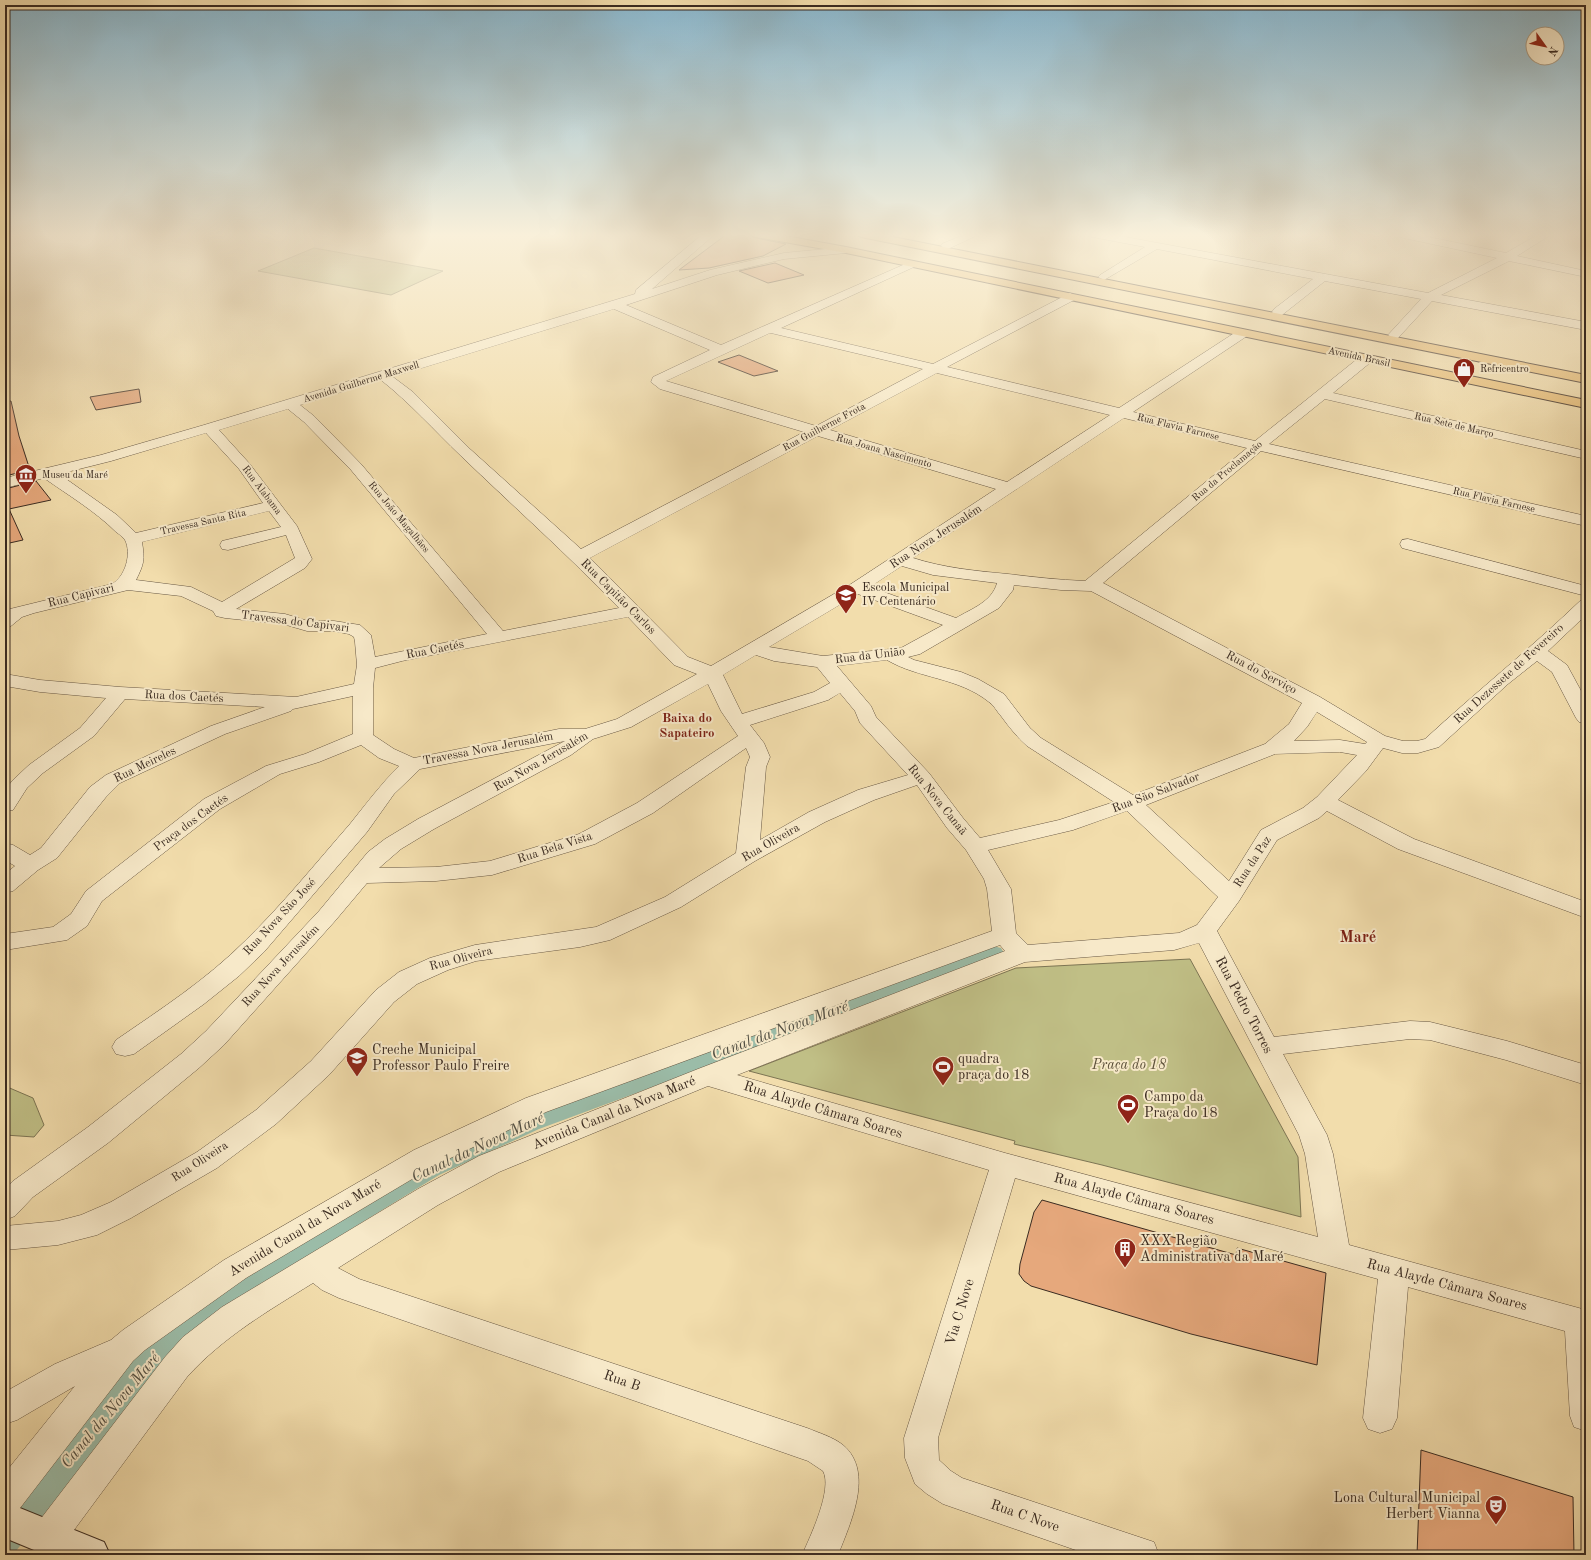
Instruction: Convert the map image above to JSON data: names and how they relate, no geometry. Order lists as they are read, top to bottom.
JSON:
{
  "streets": {
    "highway": ["Avenida Brasil"],
    "street": [
      "Avenida Guilherme Maxwell",
      "Rua Sete de Março",
      "Rua Guilherme Frota",
      "Rua Flavia Farnese",
      "Rua Joana Nascimento",
      "Rua da Proclamação",
      "Rua Alabama",
      "Rua João Magalhães",
      "Travessa Santa Rita",
      "Rua Nova Jerusalém",
      "Rua Capivari",
      "Rua Capitão Carlos",
      "Travessa do Capivari",
      "Rua Caetés",
      "Rua da União",
      "Rua do Serviço",
      "Rua Dezessete de Fevereiro",
      "Rua dos Caetés",
      "Travessa Nova Jerusalém",
      "Rua Meireles",
      "Rua São Salvador",
      "Rua Nova Canaã",
      "Praça dos Caetés",
      "Rua Oliveira",
      "Rua Bela Vista",
      "Rua da Paz",
      "Rua Nova São José",
      "Rua Pedro Torres",
      "Rua Alayde Câmara Soares",
      "Avenida Canal da Nova Maré",
      "Via C Nove",
      "Rua B",
      "Rua C Nove"
    ]
  },
  "crossings": [
    ["Avenida Brasil", "Rua da Proclamação"],
    ["Avenida Brasil", "Rua Nova Jerusalém"],
    ["Avenida Guilherme Maxwell", "Rua Alabama"],
    ["Avenida Guilherme Maxwell", "Rua João Magalhães"],
    ["Avenida Guilherme Maxwell", "Rua Capitão Carlos"],
    ["Rua Sete de Março", "Rua da Proclamação"],
    ["Rua Guilherme Frota", "Rua Flavia Farnese"],
    ["Rua Guilherme Frota", "Rua Joana Nascimento"],
    ["Rua Guilherme Frota", "Rua Capitão Carlos"],
    ["Rua Flavia Farnese", "Rua da Proclamação"],
    ["Rua Flavia Farnese", "Rua Nova Jerusalém"],
    ["Rua Joana Nascimento", "Rua Nova Jerusalém"],
    ["Rua da Proclamação", "Rua do Serviço"],
    ["Rua Alabama", "Travessa Santa Rita"],
    ["Rua Alabama", "Travessa do Capivari"],
    ["Rua João Magalhães", "Rua Caetés"],
    ["Travessa Santa Rita", "Rua Capivari"],
    ["Rua Nova Jerusalém", "Rua Capitão Carlos"],
    ["Rua Nova Jerusalém", "Rua da União"],
    ["Rua Nova Jerusalém", "Rua do Serviço"],
    ["Rua Nova Jerusalém", "Travessa Nova Jerusalém"],
    ["Rua Nova Jerusalém", "Rua Bela Vista"],
    ["Rua Capitão Carlos", "Rua Caetés"],
    ["Travessa do Capivari", "Rua Caetés"],
    ["Rua da União", "Rua do Serviço"],
    ["Rua da União", "Rua Nova Canaã"],
    ["Rua do Serviço", "Rua Dezessete de Fevereiro"],
    ["Rua do Serviço", "Rua São Salvador"],
    ["Rua do Serviço", "Rua da Paz"],
    ["Rua dos Caetés", "Rua Meireles"],
    ["Travessa Nova Jerusalém", "Rua Nova São José"],
    ["Rua São Salvador", "Rua Nova Canaã"],
    ["Rua Nova Canaã", "Rua Oliveira"],
    ["Rua Nova Canaã", "Rua Bela Vista"],
    ["Rua Nova Canaã", "Avenida Canal da Nova Maré"],
    ["Rua da Paz", "Rua Pedro Torres"],
    ["Rua Pedro Torres", "Rua Alayde Câmara Soares"],
    ["Rua Alayde Câmara Soares", "Avenida Canal da Nova Maré"],
    ["Rua Alayde Câmara Soares", "Via C Nove"],
    ["Avenida Canal da Nova Maré", "Rua B"],
    ["Via C Nove", "Rua C Nove"]
  ],
  "districts": ["Baixa do Sapateiro", "Maré"],
  "water": ["Canal da Nova Maré"],
  "parks": ["Praça do 18"],
  "places": {
    "shop": ["Refricentro"],
    "museum": ["Museu da Maré"],
    "school or university": ["Escola Municipal IV Centenário", "Creche Municipal Professor Paulo Freire"],
    "sports": ["quadra praça do 18", "Campo da Praça do 18"],
    "building": ["XXX Região Administrativa da Maré"],
    "theatre": ["Lona Cultural Municipal Herbert Vianna"]
  },
  "north": "bottom right"
}
